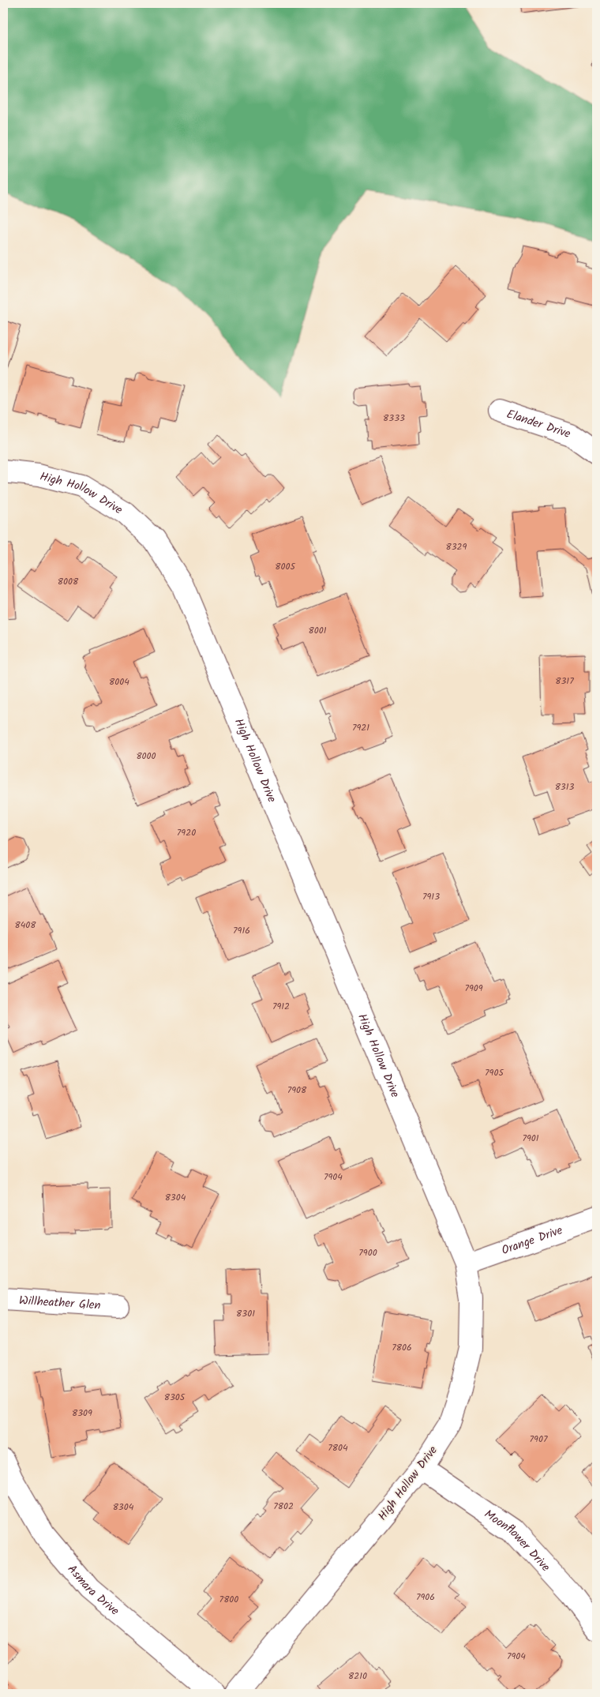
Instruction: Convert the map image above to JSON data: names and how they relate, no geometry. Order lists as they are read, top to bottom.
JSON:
{
  "streets": {
    "street": [
      "Elander Drive",
      "High Hollow Drive",
      "Orange Drive",
      "Willheather Glen",
      "Moonflower Drive",
      "Asmara Drive"
    ]
  },
  "crossings": [
    ["High Hollow Drive", "Orange Drive"],
    ["High Hollow Drive", "Moonflower Drive"]
  ],
  "house_numbers": [
    "8333",
    "8329",
    "8005",
    "8008",
    "8001",
    "8317",
    "8004",
    "7921",
    "8000",
    "8313",
    "7920",
    "7913",
    "8408",
    "7916",
    "7909",
    "7912",
    "7905",
    "7908",
    "7901",
    "7904",
    "8304",
    "7900",
    "8301",
    "7806",
    "8305",
    "8309",
    "7907",
    "7804",
    "7802",
    "8304",
    "7906",
    "7800",
    "7904",
    "8210"
  ]
}
